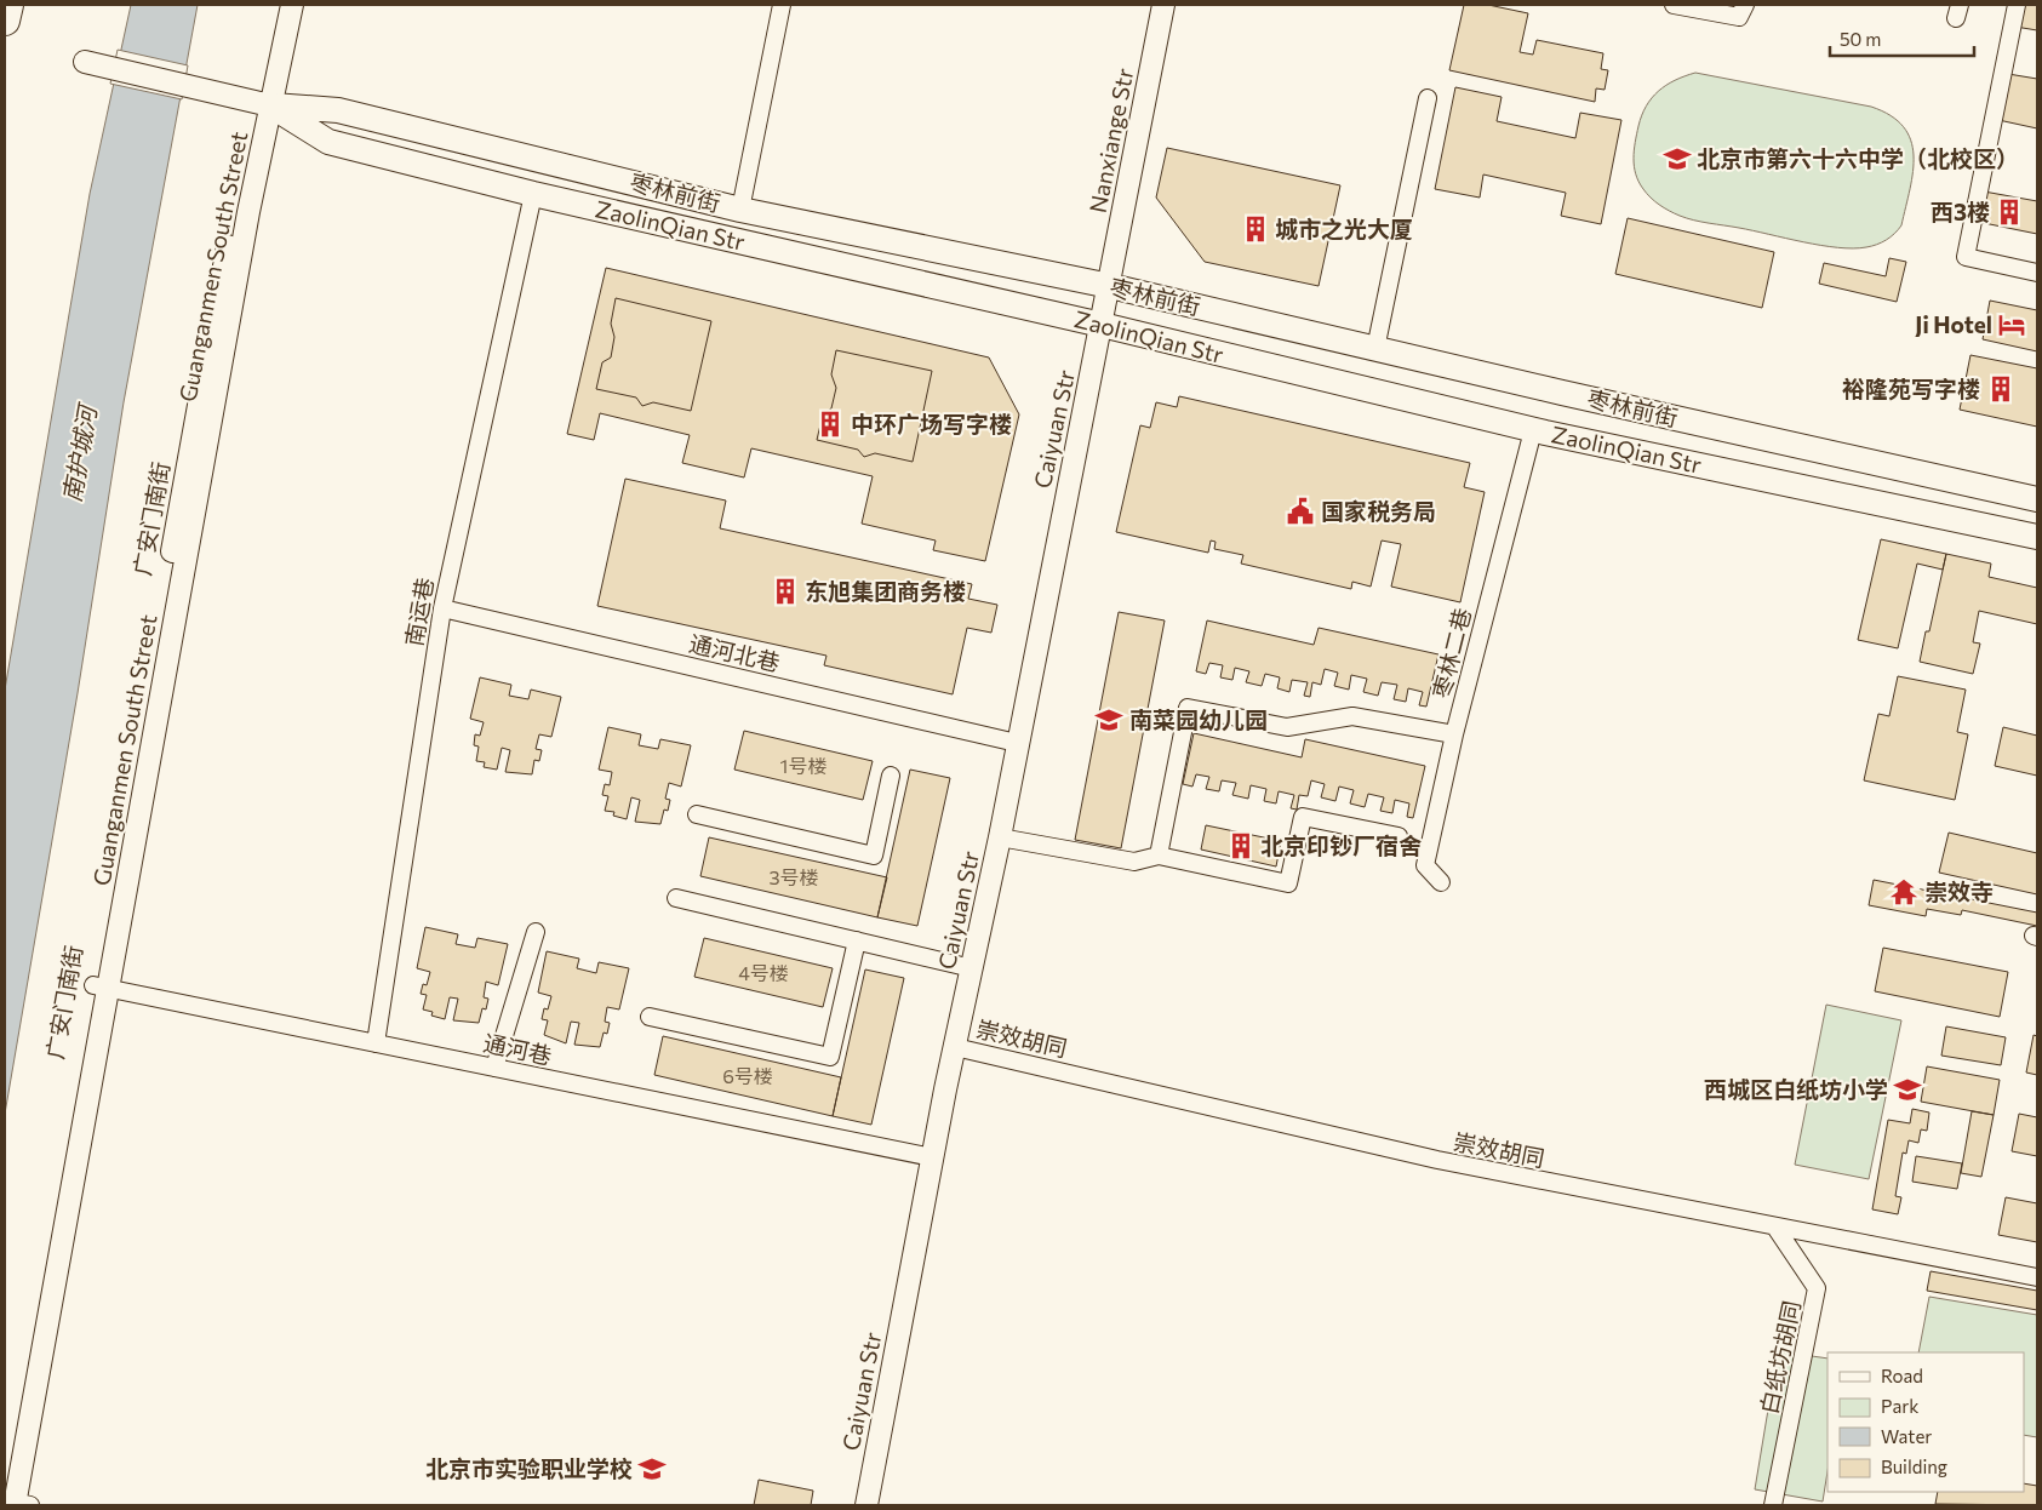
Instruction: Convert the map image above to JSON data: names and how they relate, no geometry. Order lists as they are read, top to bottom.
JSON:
{
  "streets": {
    "main road": ["枣林前街", "ZaolinQian Str"],
    "street": [
      "Nanxiange Str",
      "Guanganmen South Street",
      "Caiyuan Str",
      "广安门南街",
      "南运巷",
      "通河北巷",
      "枣林二巷",
      "崇效胡同",
      "通河巷",
      "白纸坊胡同"
    ]
  },
  "crossings": [
    ["Nanxiange Str", "枣林前街"],
    ["Nanxiange Str", "ZaolinQian Str"],
    ["Nanxiange Str", "Caiyuan Str"],
    ["枣林前街", "ZaolinQian Str"],
    ["枣林前街", "Guanganmen South Street"],
    ["ZaolinQian Str", "Guanganmen South Street"],
    ["ZaolinQian Str", "Caiyuan Str"],
    ["ZaolinQian Str", "南运巷"],
    ["ZaolinQian Str", "枣林二巷"],
    ["Guanganmen South Street", "广安门南街"],
    ["Guanganmen South Street", "通河巷"],
    ["Caiyuan Str", "通河北巷"],
    ["Caiyuan Str", "崇效胡同"],
    ["Caiyuan Str", "通河巷"],
    ["广安门南街", "通河巷"],
    ["南运巷", "通河北巷"],
    ["南运巷", "通河巷"],
    ["崇效胡同", "白纸坊胡同"]
  ],
  "water": ["南护城河"],
  "places": {
    "school or university": [
      "北京市第六十六中学（北校区）",
      "南菜园幼儿园",
      "西城区白纸坊小学",
      "北京市实验职业学校"
    ],
    "building": [
      "西3楼",
      "城市之光大厦",
      "裕隆苑写字楼",
      "中环广场写字楼",
      "东旭集团商务楼",
      "北京印钞厂宿舍"
    ],
    "hotel": ["Ji Hotel"],
    "public building": ["国家税务局"],
    "temple": ["崇效寺"]
  },
  "house_numbers": [
    "1号楼",
    "3号楼",
    "4号楼",
    "6号楼"
  ],
  "legend": [
    "Road",
    "Park",
    "Water",
    "Building"
  ],
  "scale_bar": "50 m"
}
